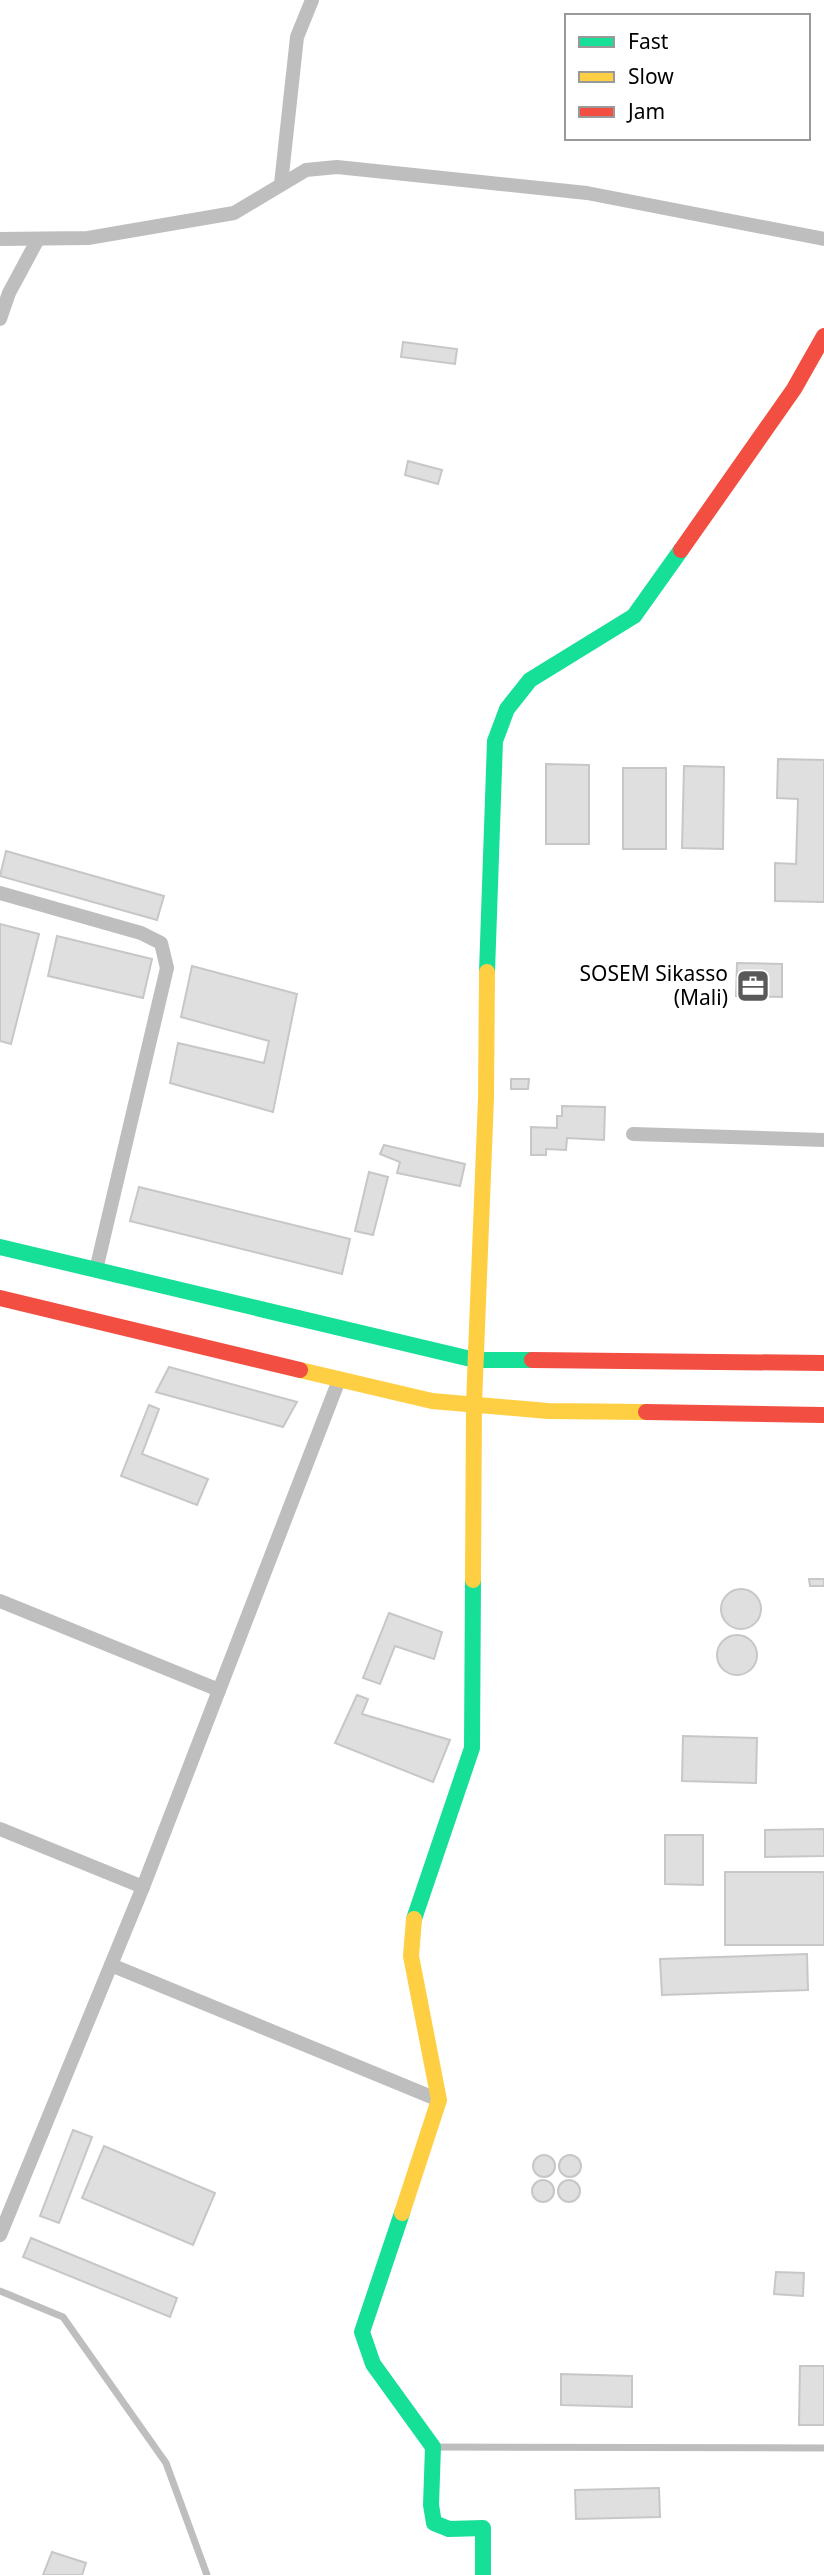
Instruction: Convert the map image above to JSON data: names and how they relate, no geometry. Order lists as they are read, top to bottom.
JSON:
{
  "places": {
    "office": ["SOSEM Sikasso (Mali)"]
  },
  "legend": ["Fast", "Slow", "Jam"]
}
